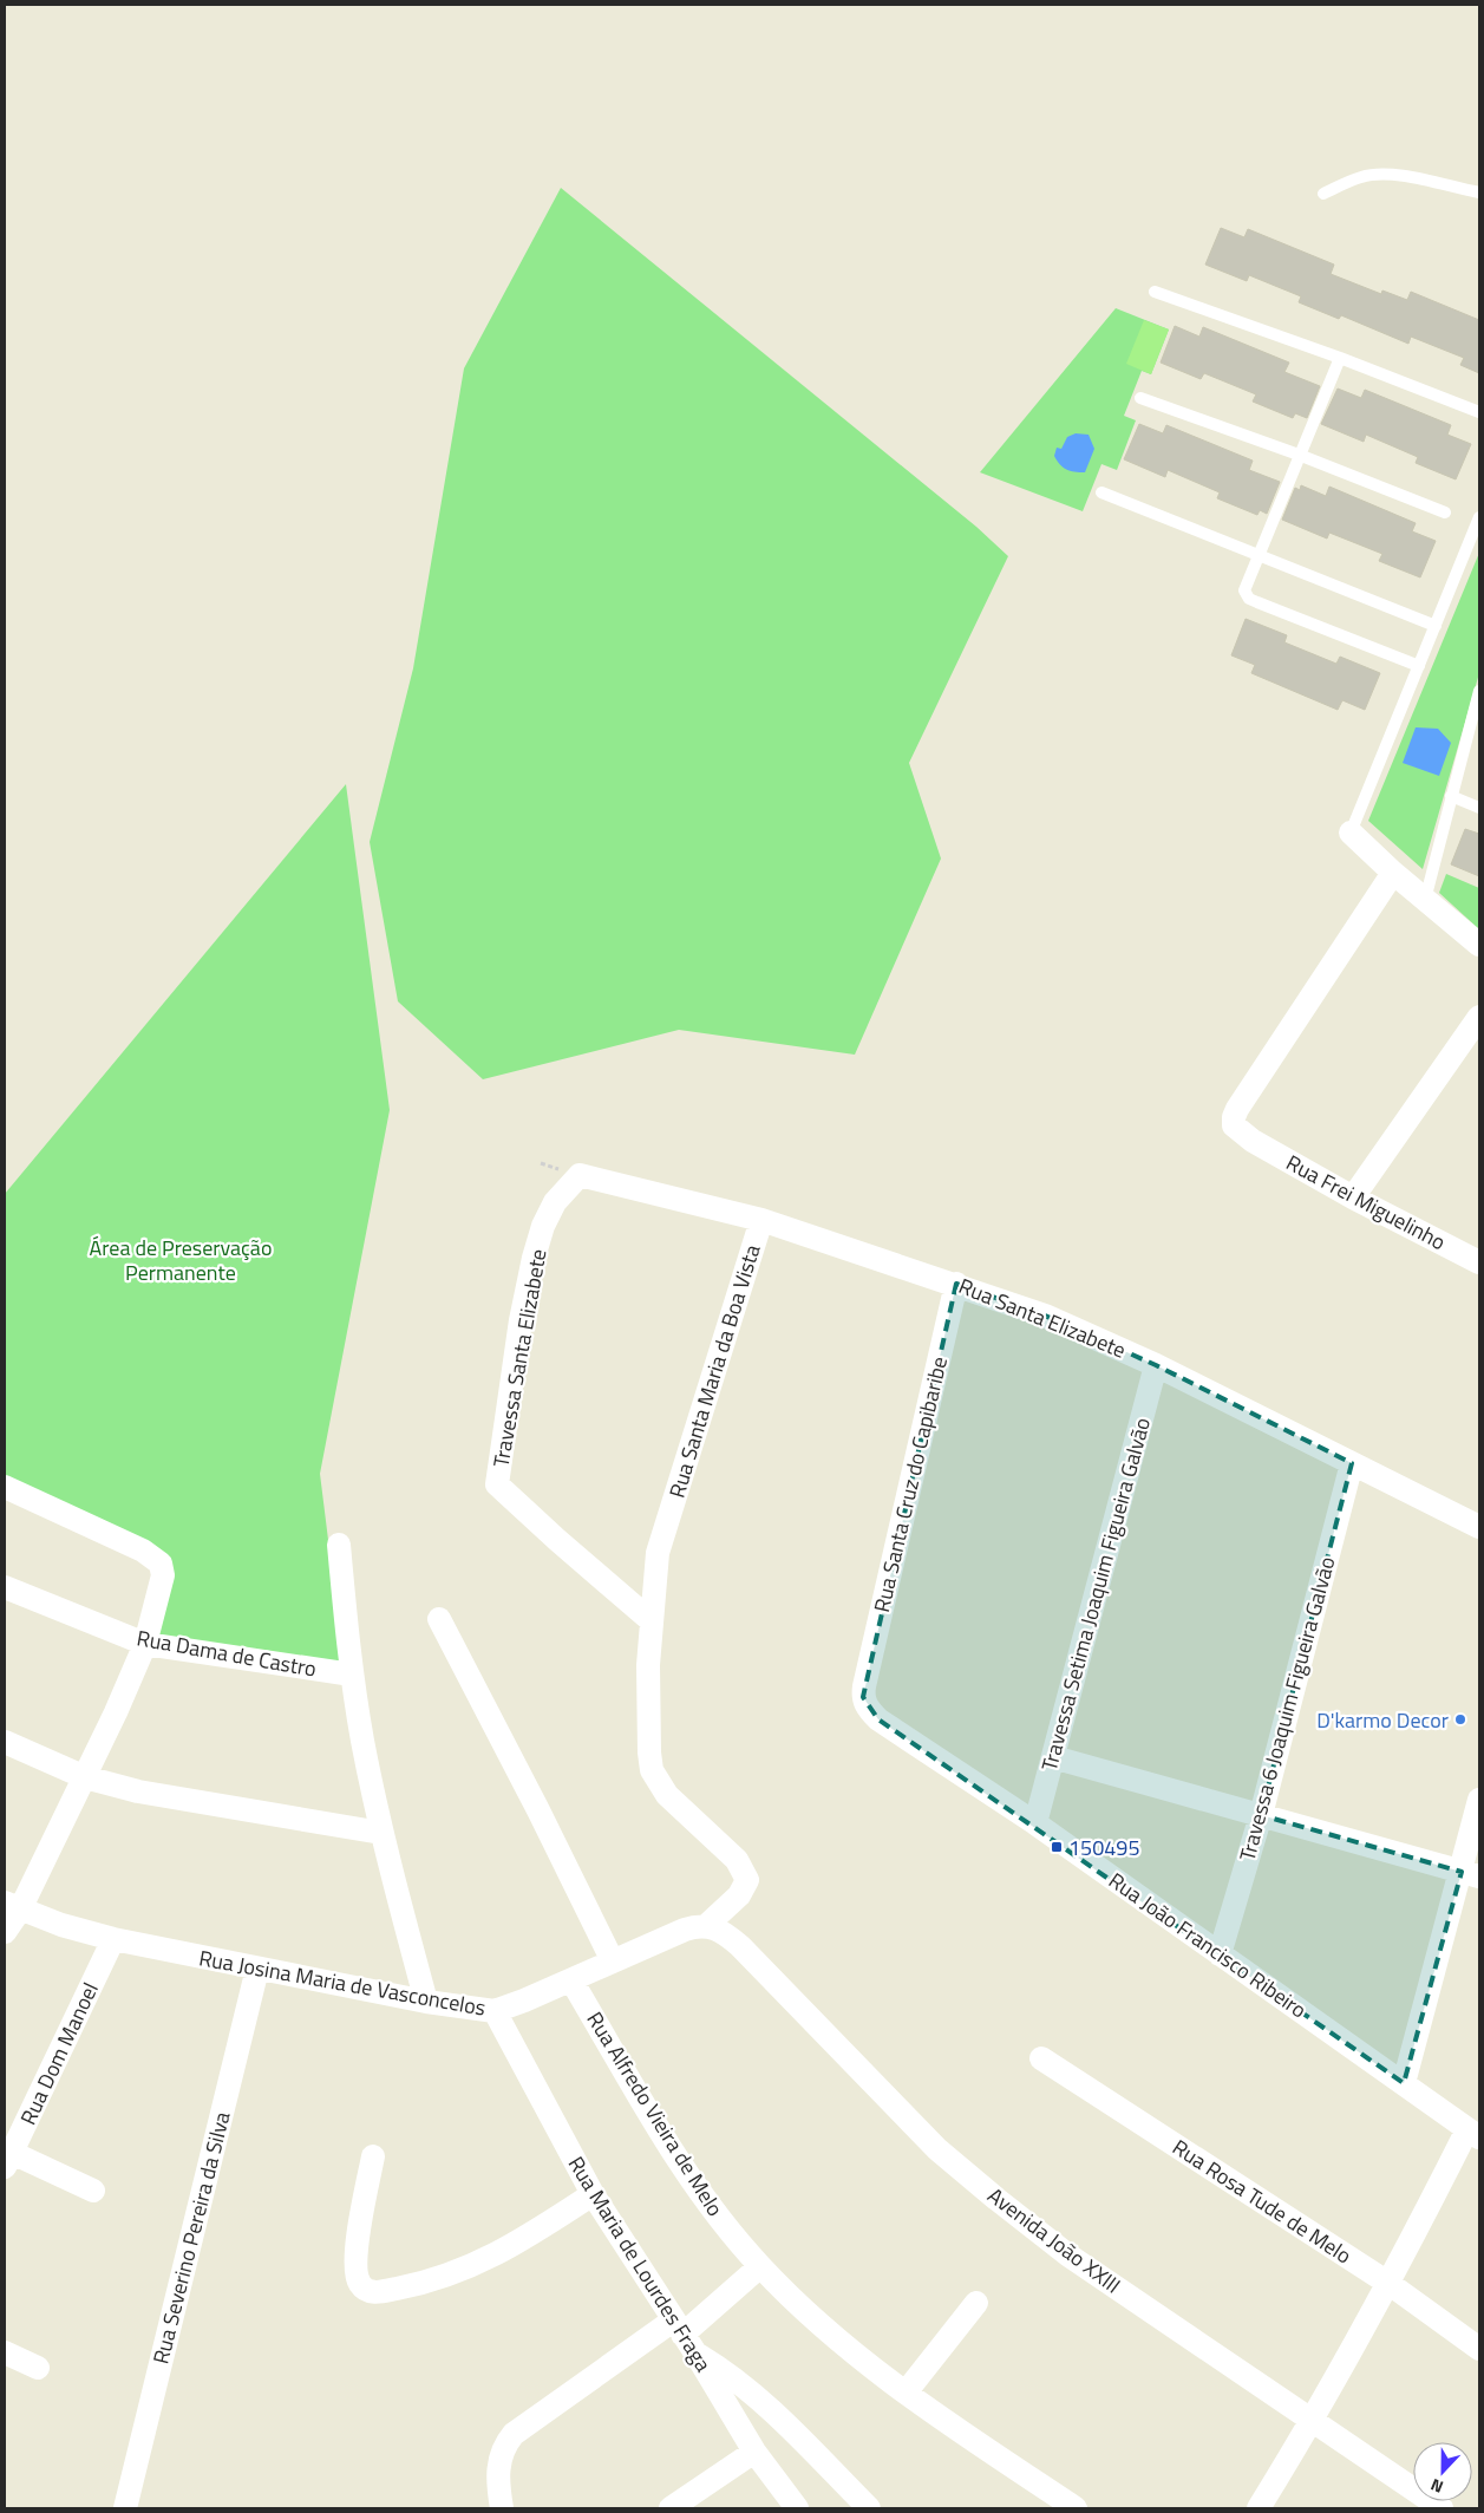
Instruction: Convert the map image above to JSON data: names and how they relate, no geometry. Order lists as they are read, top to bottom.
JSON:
{
  "streets": {
    "street": [
      "Rua Frei Miguelinho",
      "Rua Santa Elizabete",
      "Travessa Santa Elizabete",
      "Rua Santa Maria da Boa Vista",
      "Rua Santa Cruz do Capibaribe",
      "Travessa Setima Joaquim Figueira Galvão",
      "Rua Dama de Castro",
      "Travessa 6 Joaquim Figueira Galvão",
      "Rua João Francisco Ribeiro",
      "Rua Josina Maria de Vasconcelos",
      "Rua Dom Manoel",
      "Rua Alfredo Vieira de Melo",
      "Rua Rosa Tude de Melo",
      "Rua Severino Pereira da Silva",
      "Avenida João XXIII",
      "Rua Maria de Lourdes Fraga"
    ]
  },
  "crossings": [
    ["Rua Santa Elizabete", "Travessa Santa Elizabete"],
    ["Rua Santa Elizabete", "Rua Santa Maria da Boa Vista"],
    ["Rua Santa Elizabete", "Rua Santa Cruz do Capibaribe"],
    ["Rua Santa Elizabete", "Travessa Setima Joaquim Figueira Galvão"],
    ["Rua Santa Elizabete", "Travessa 6 Joaquim Figueira Galvão"],
    ["Travessa Santa Elizabete", "Rua Santa Maria da Boa Vista"],
    ["Rua Santa Maria da Boa Vista", "Rua Josina Maria de Vasconcelos"],
    ["Rua Santa Maria da Boa Vista", "Avenida João XXIII"],
    ["Rua Santa Cruz do Capibaribe", "Rua João Francisco Ribeiro"],
    ["Travessa Setima Joaquim Figueira Galvão", "Rua João Francisco Ribeiro"],
    ["Travessa 6 Joaquim Figueira Galvão", "Rua João Francisco Ribeiro"],
    ["Rua Josina Maria de Vasconcelos", "Rua Dom Manoel"],
    ["Rua Josina Maria de Vasconcelos", "Rua Alfredo Vieira de Melo"],
    ["Rua Josina Maria de Vasconcelos", "Rua Severino Pereira da Silva"],
    ["Rua Josina Maria de Vasconcelos", "Avenida João XXIII"],
    ["Rua Josina Maria de Vasconcelos", "Rua Maria de Lourdes Fraga"]
  ],
  "parks": ["Área de Preservação Permanente"],
  "places": {
    "other": ["D'karmo Decor"],
    "transit": ["150495"]
  },
  "north": "bottom"
}
